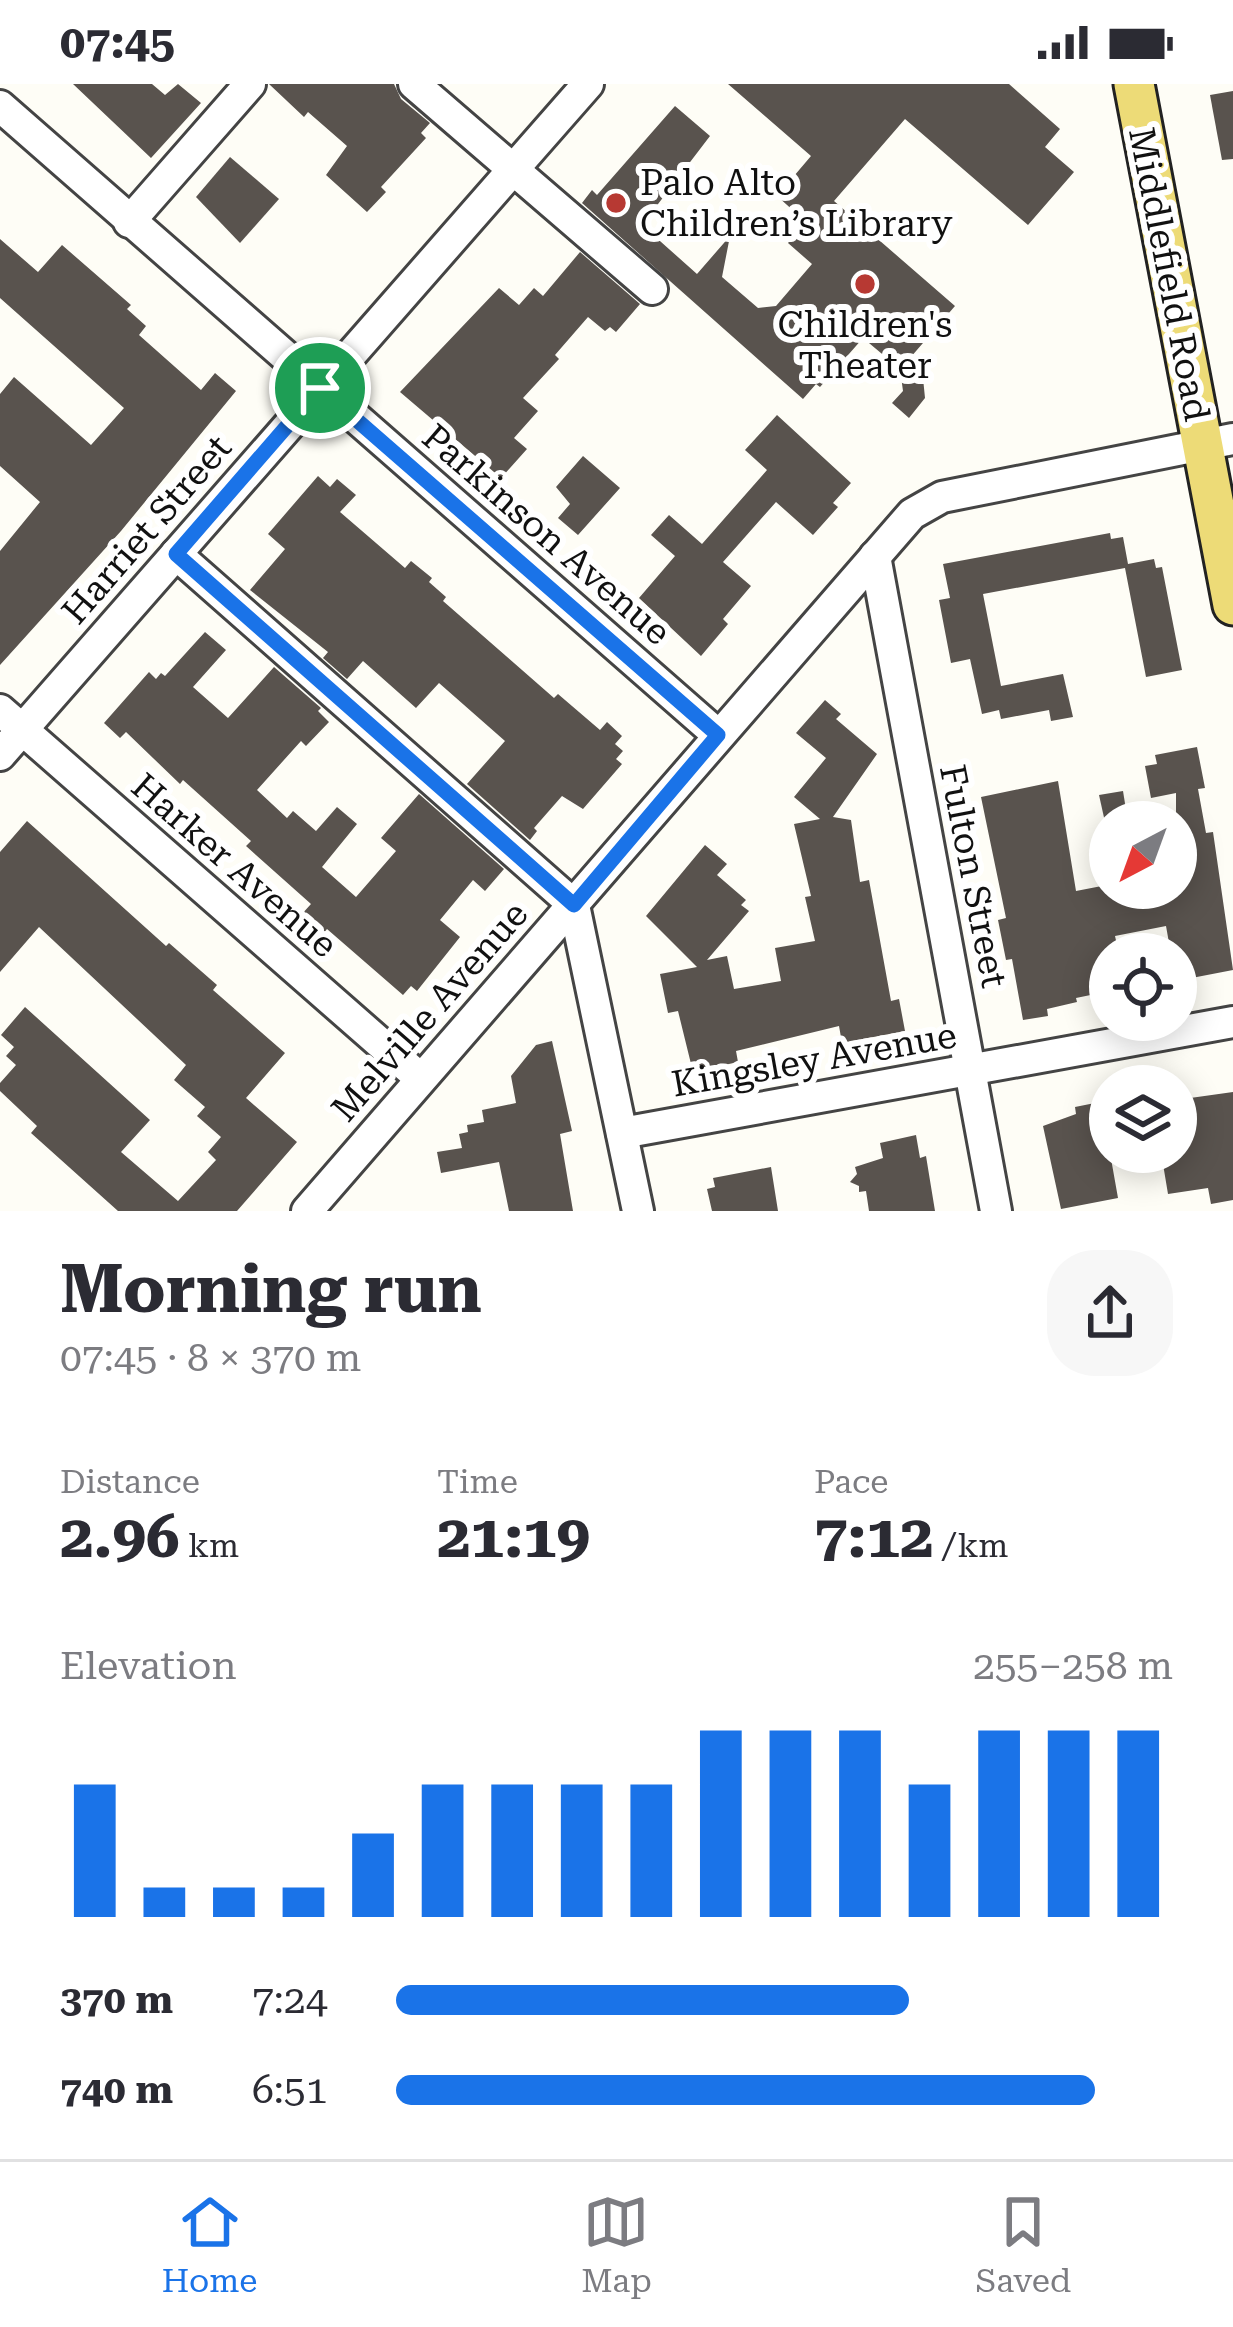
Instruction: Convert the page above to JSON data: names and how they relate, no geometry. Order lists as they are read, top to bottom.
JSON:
{
  "streets": {
    "main road": ["Middlefield Road"],
    "street": [
      "Harriet Street",
      "Parkinson Avenue",
      "Harker Avenue",
      "Fulton Street",
      "Melville Avenue",
      "Kingsley Avenue"
    ]
  },
  "crossings": [
    ["Middlefield Road", "Melville Avenue"],
    ["Harriet Street", "Parkinson Avenue"],
    ["Harriet Street", "Harker Avenue"],
    ["Parkinson Avenue", "Melville Avenue"],
    ["Harker Avenue", "Melville Avenue"],
    ["Fulton Street", "Melville Avenue"],
    ["Fulton Street", "Kingsley Avenue"]
  ],
  "places": ["Palo Alto Children’s Library", "Children's Theater"],
  "north": "bottom left",
  "page": {
    "status": "07:45",
    "heading": ["Morning run", "07:45 · 8 × 370 m"],
    "stats": [
      ["Distance", "2.96 km"],
      ["Time", "21:19"],
      ["Pace", "7:12 /km"]
    ],
    "chart": ["Elevation", "255–258 m"],
    "list": [
      {
        "name": "370 m",
        "note": "7:24"
      },
      {
        "name": "740 m",
        "note": "6:51"
      }
    ],
    "tabs": ["Home", "Map", "Saved"]
  }
}
